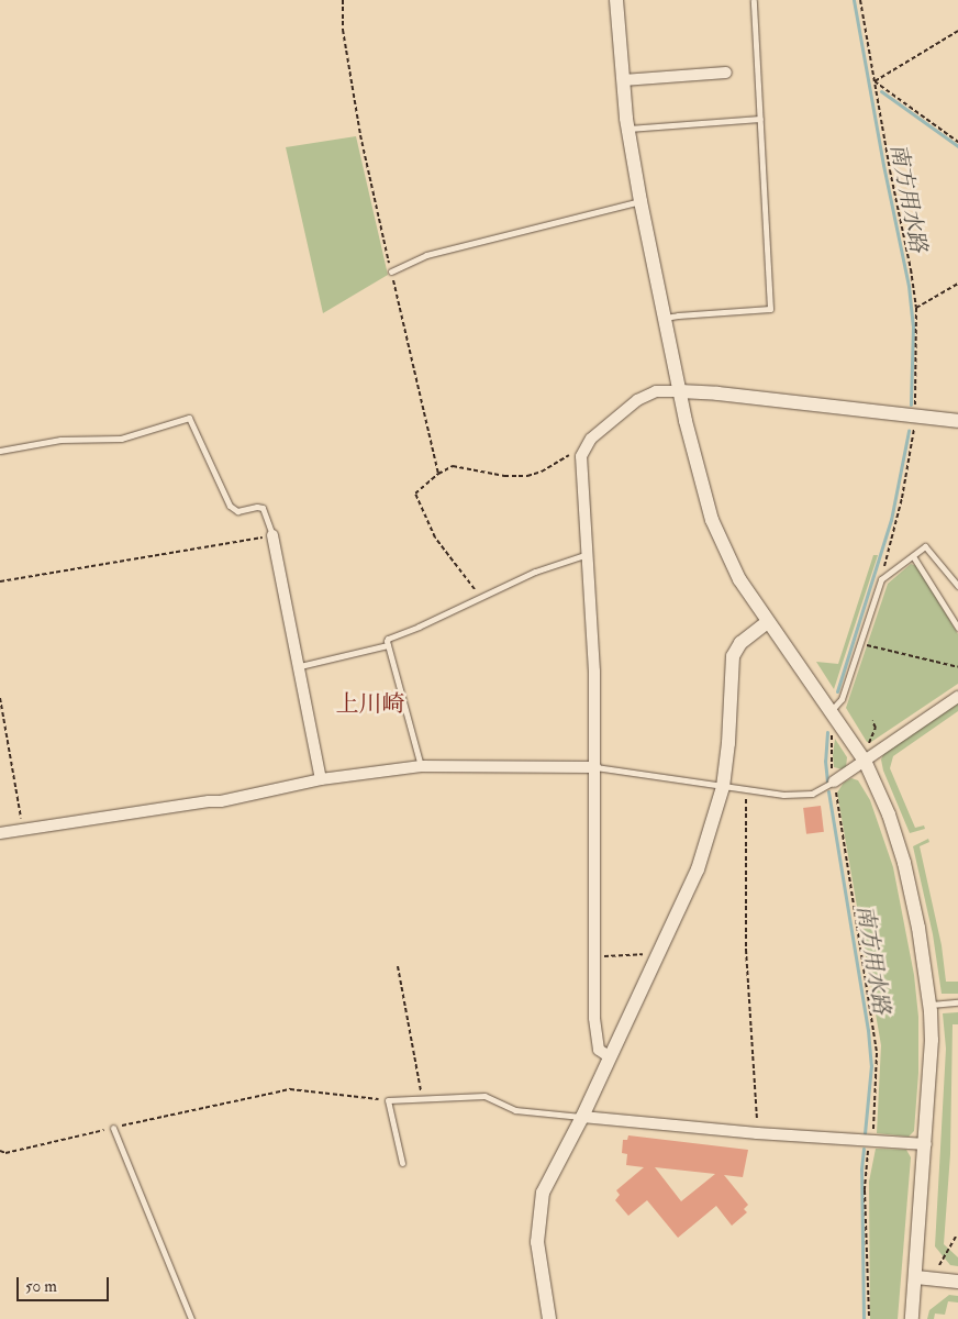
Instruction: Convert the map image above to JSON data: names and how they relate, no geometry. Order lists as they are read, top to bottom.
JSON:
{
  "districts": ["上川崎"],
  "water": ["南方用水路"],
  "scale_bar": "50 m"
}
